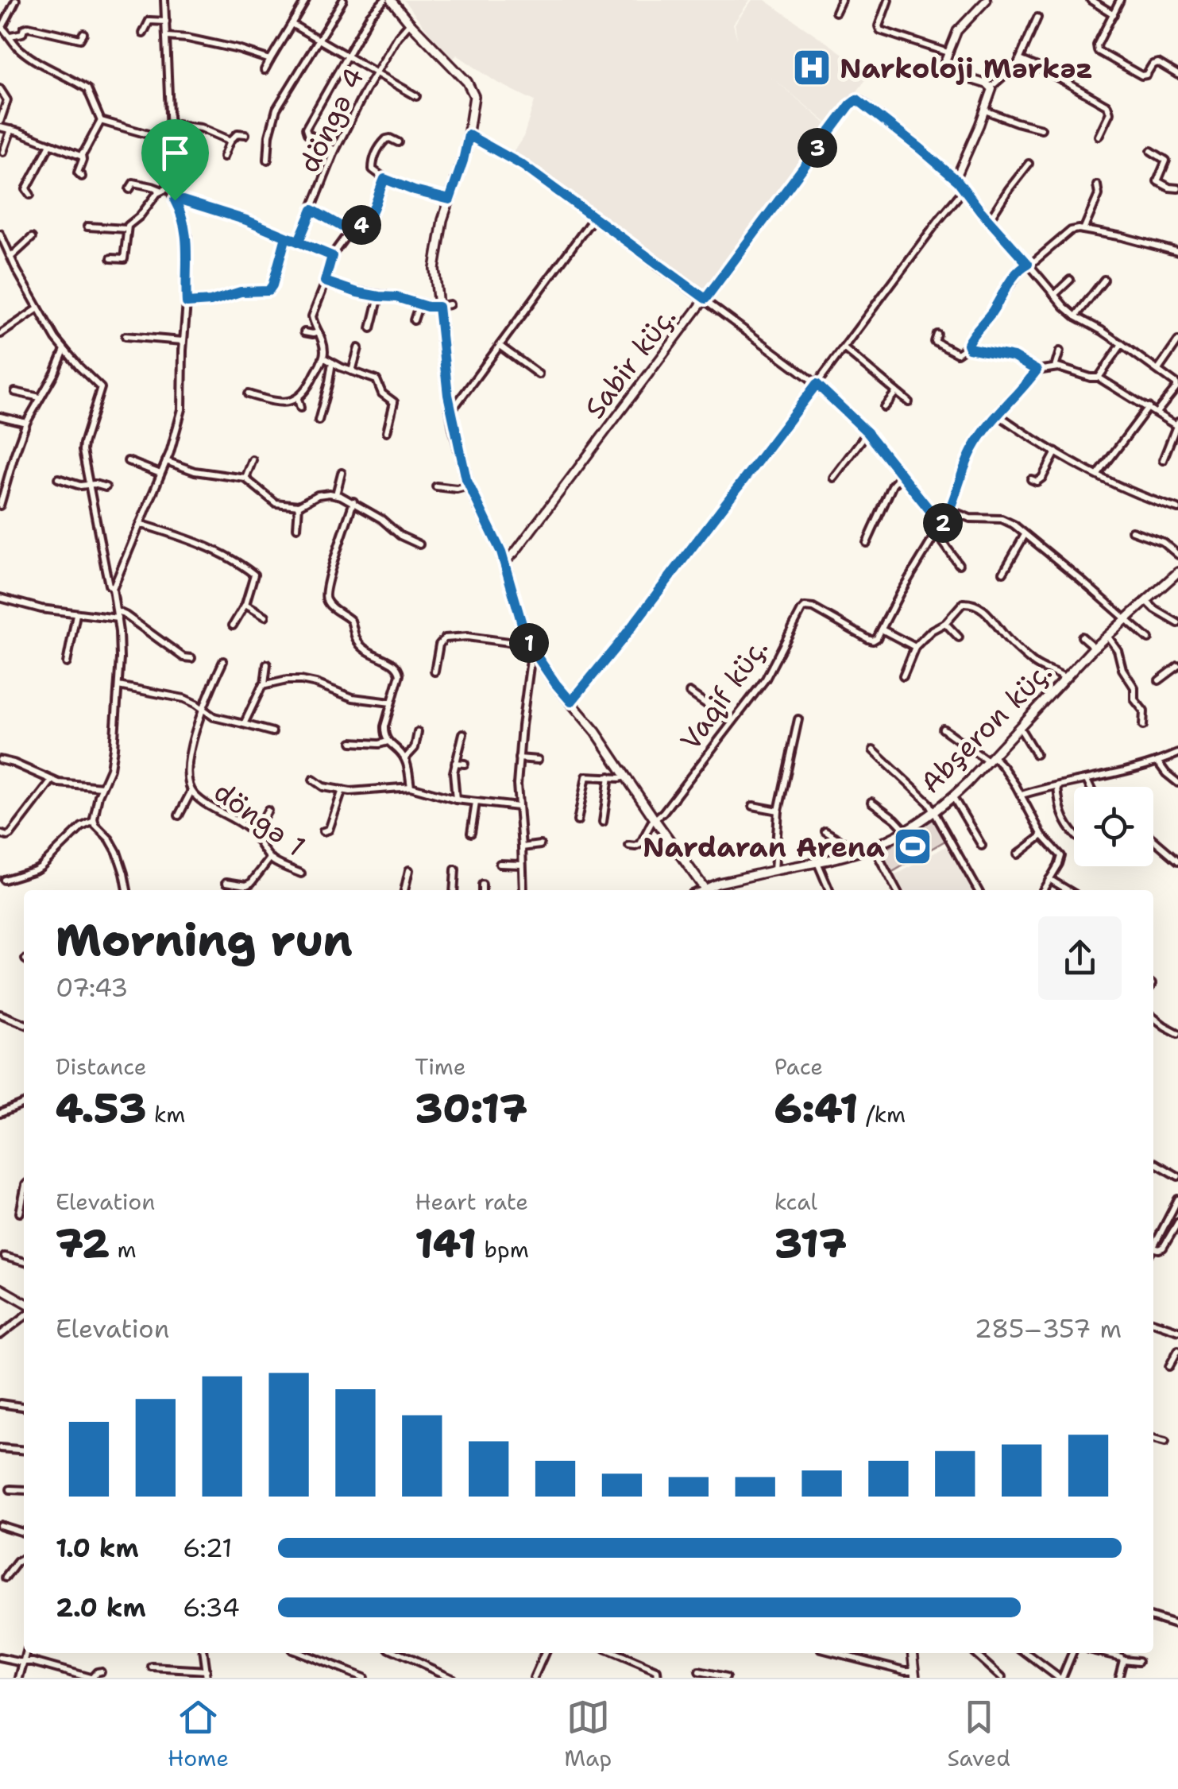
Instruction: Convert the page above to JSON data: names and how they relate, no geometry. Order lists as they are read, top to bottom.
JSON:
{
  "streets": {
    "main road": ["Abşeron küç."],
    "street": [
      "döngə 4",
      "Sabir küç.",
      "Vaqif küç.",
      "döngə 1"
    ]
  },
  "places": {
    "hospital": ["Narkoloji Mərkəz"],
    "sports": ["Nardaran Arena"]
  },
  "page": {
    "pins": [
      "3",
      "4",
      "2",
      "1"
    ],
    "heading": ["Morning run", "07:43"],
    "stats": [
      ["Distance", "4.53 km"],
      ["Time", "30:17"],
      ["Pace", "6:41 /km"],
      ["Elevation", "72 m"],
      ["Heart rate", "141 bpm"],
      ["kcal", "317"]
    ],
    "chart": ["Elevation", "285–357 m"],
    "list": [
      {
        "name": "1.0 km",
        "note": "6:21"
      },
      {
        "name": "2.0 km",
        "note": "6:34"
      }
    ],
    "tabs": ["Home", "Map", "Saved"]
  }
}
